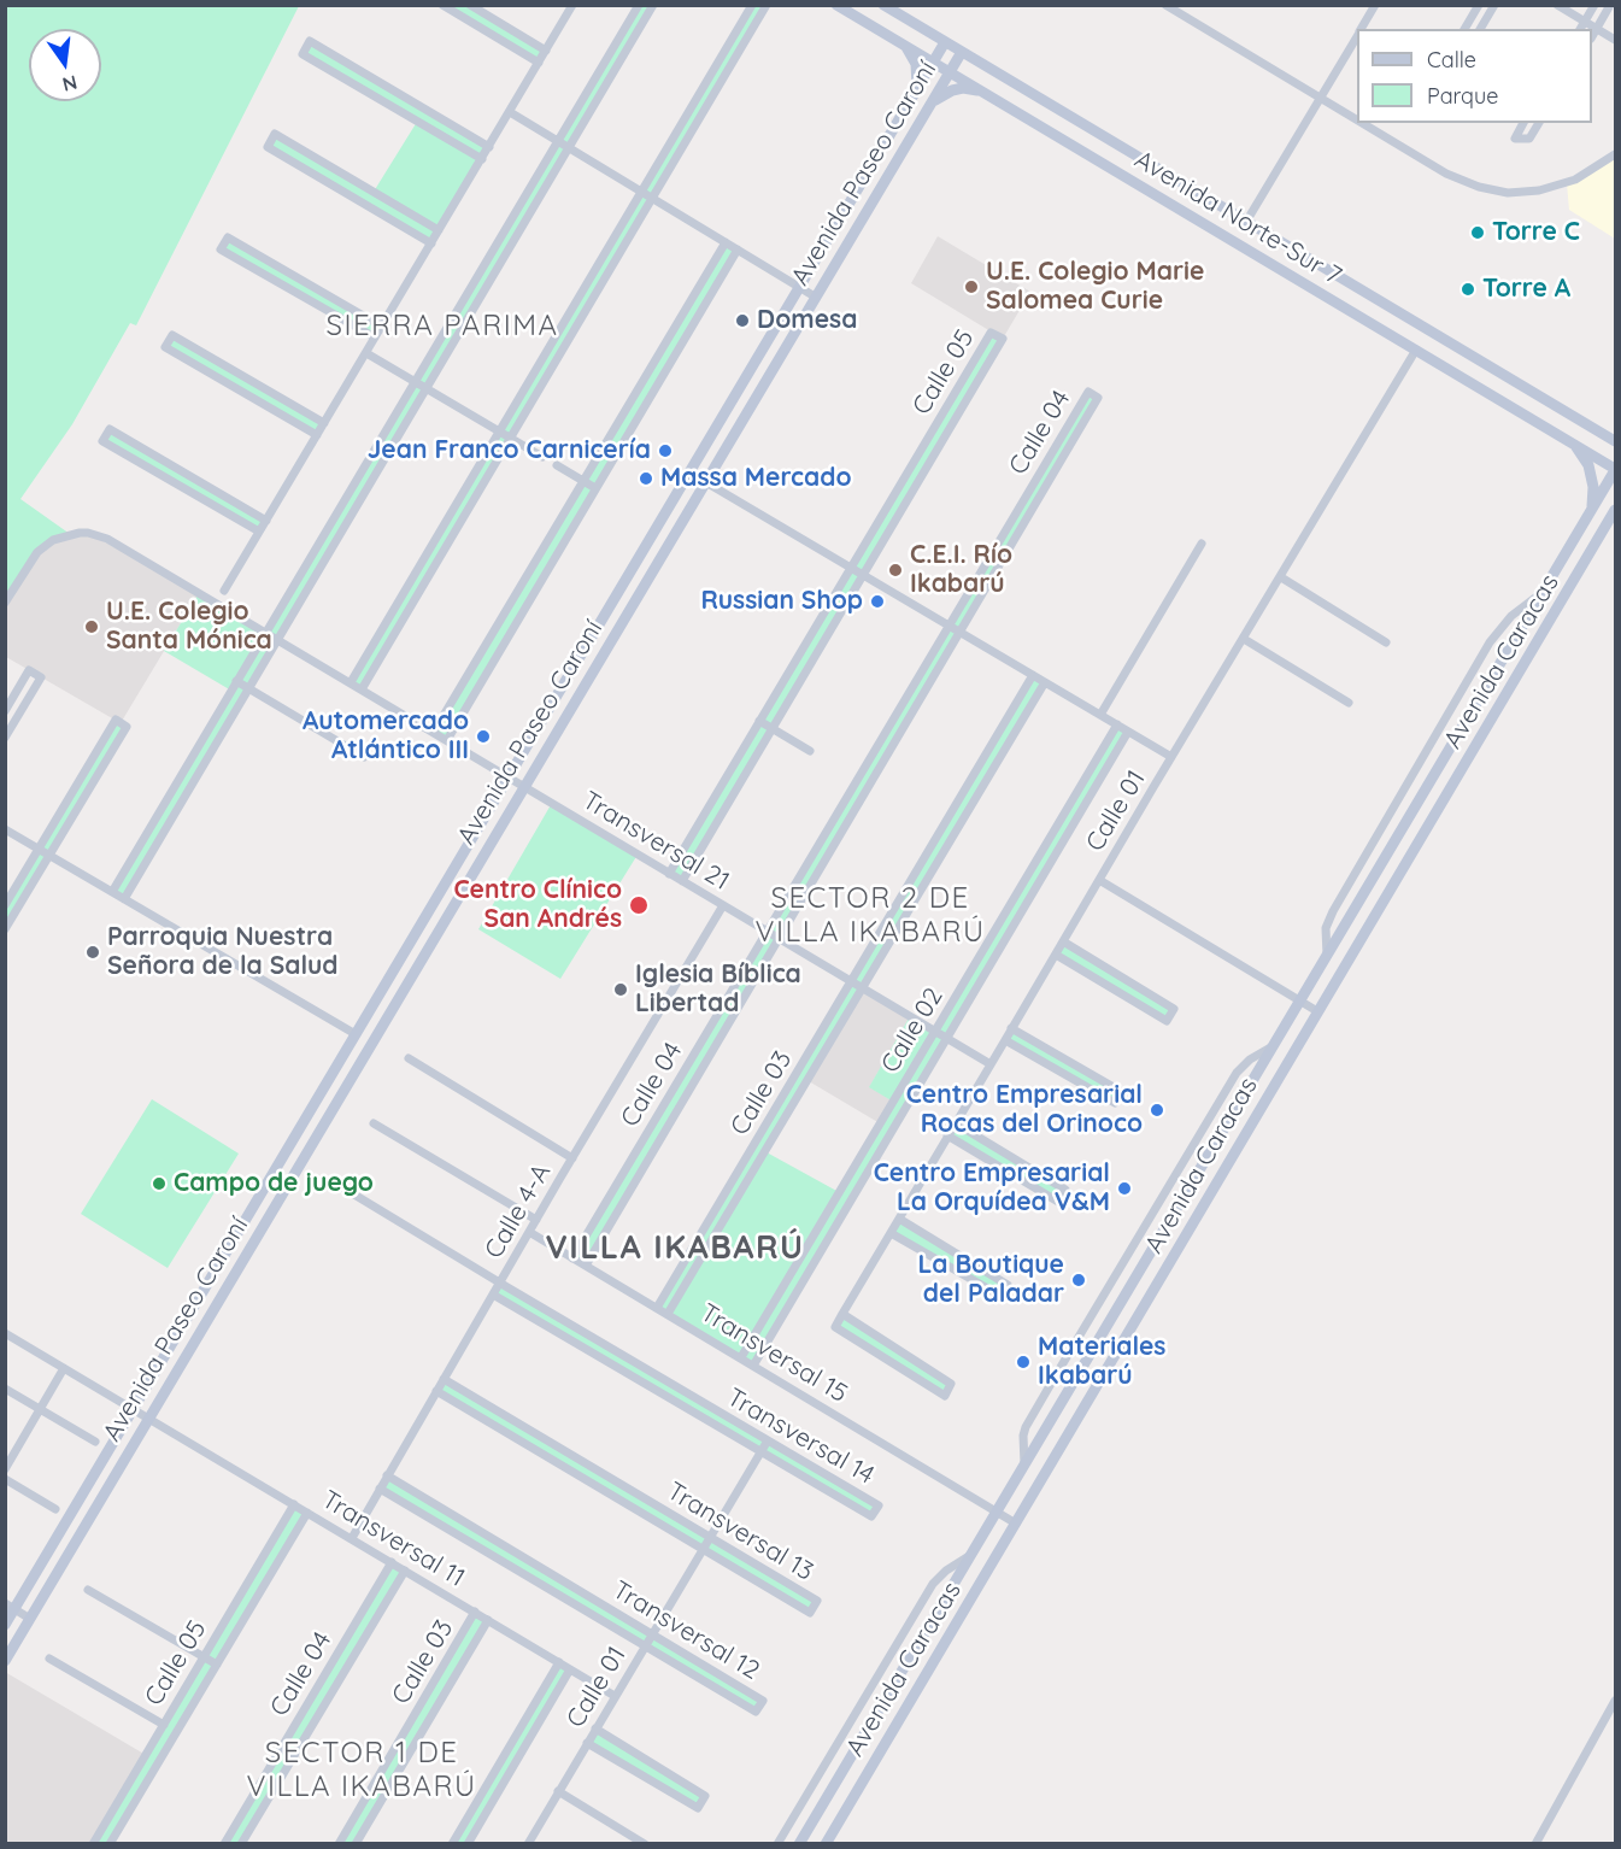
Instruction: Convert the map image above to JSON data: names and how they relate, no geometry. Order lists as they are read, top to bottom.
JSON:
{
  "streets": {
    "street": [
      "Avenida Paseo Caroní",
      "Avenida Norte-Sur 7",
      "Calle 05",
      "Calle 04",
      "Avenida Caracas",
      "Calle 01",
      "Transversal 21",
      "Calle 02",
      "Calle 03",
      "Calle 4-A",
      "Transversal 15",
      "Transversal 14",
      "Transversal 13",
      "Transversal 11",
      "Transversal 12"
    ]
  },
  "crossings": [
    ["Avenida Paseo Caroní", "Avenida Norte-Sur 7"],
    ["Avenida Paseo Caroní", "Transversal 21"],
    ["Avenida Paseo Caroní", "Transversal 11"],
    ["Avenida Norte-Sur 7", "Avenida Caracas"],
    ["Avenida Norte-Sur 7", "Calle 01"],
    ["Calle 05", "Transversal 21"],
    ["Calle 05", "Transversal 11"],
    ["Calle 04", "Transversal 21"],
    ["Calle 04", "Transversal 15"],
    ["Calle 04", "Transversal 11"],
    ["Avenida Caracas", "Transversal 15"],
    ["Calle 01", "Transversal 21"],
    ["Calle 01", "Transversal 14"],
    ["Calle 01", "Transversal 13"],
    ["Calle 01", "Transversal 11"],
    ["Calle 01", "Transversal 12"],
    ["Transversal 21", "Calle 02"],
    ["Transversal 21", "Calle 03"],
    ["Transversal 21", "Calle 4-A"],
    ["Calle 02", "Transversal 15"],
    ["Calle 03", "Transversal 15"],
    ["Calle 03", "Transversal 11"],
    ["Calle 4-A", "Transversal 15"],
    ["Calle 4-A", "Transversal 14"],
    ["Calle 4-A", "Transversal 13"],
    ["Calle 4-A", "Transversal 11"],
    ["Calle 4-A", "Transversal 12"]
  ],
  "districts": [
    "SIERRA PARIMA",
    "SECTOR 2 DE VILLA IKABARÚ",
    "VILLA IKABARÚ",
    "SECTOR 1 DE VILLA IKABARÚ"
  ],
  "places": [
    "Torre C",
    "U.E. Colegio Marie Salomea Curie",
    "Torre A",
    "Domesa",
    "Jean Franco Carnicería",
    "Massa Mercado",
    "C.E.I. Río Ikabarú",
    "Russian Shop",
    "U.E. Colegio Santa Mónica",
    "Automercado Atlántico III",
    "Centro Clínico San Andrés",
    "Parroquia Nuestra Señora de la Salud",
    "Iglesia Bíblica Libertad",
    "Centro Empresarial Rocas del Orinoco",
    "Campo de juego",
    "Centro Empresarial La Orquídea V&M",
    "La Boutique del Paladar",
    "Materiales Ikabarú"
  ],
  "legend": ["Calle", "Parque"],
  "north": "bottom"
}
